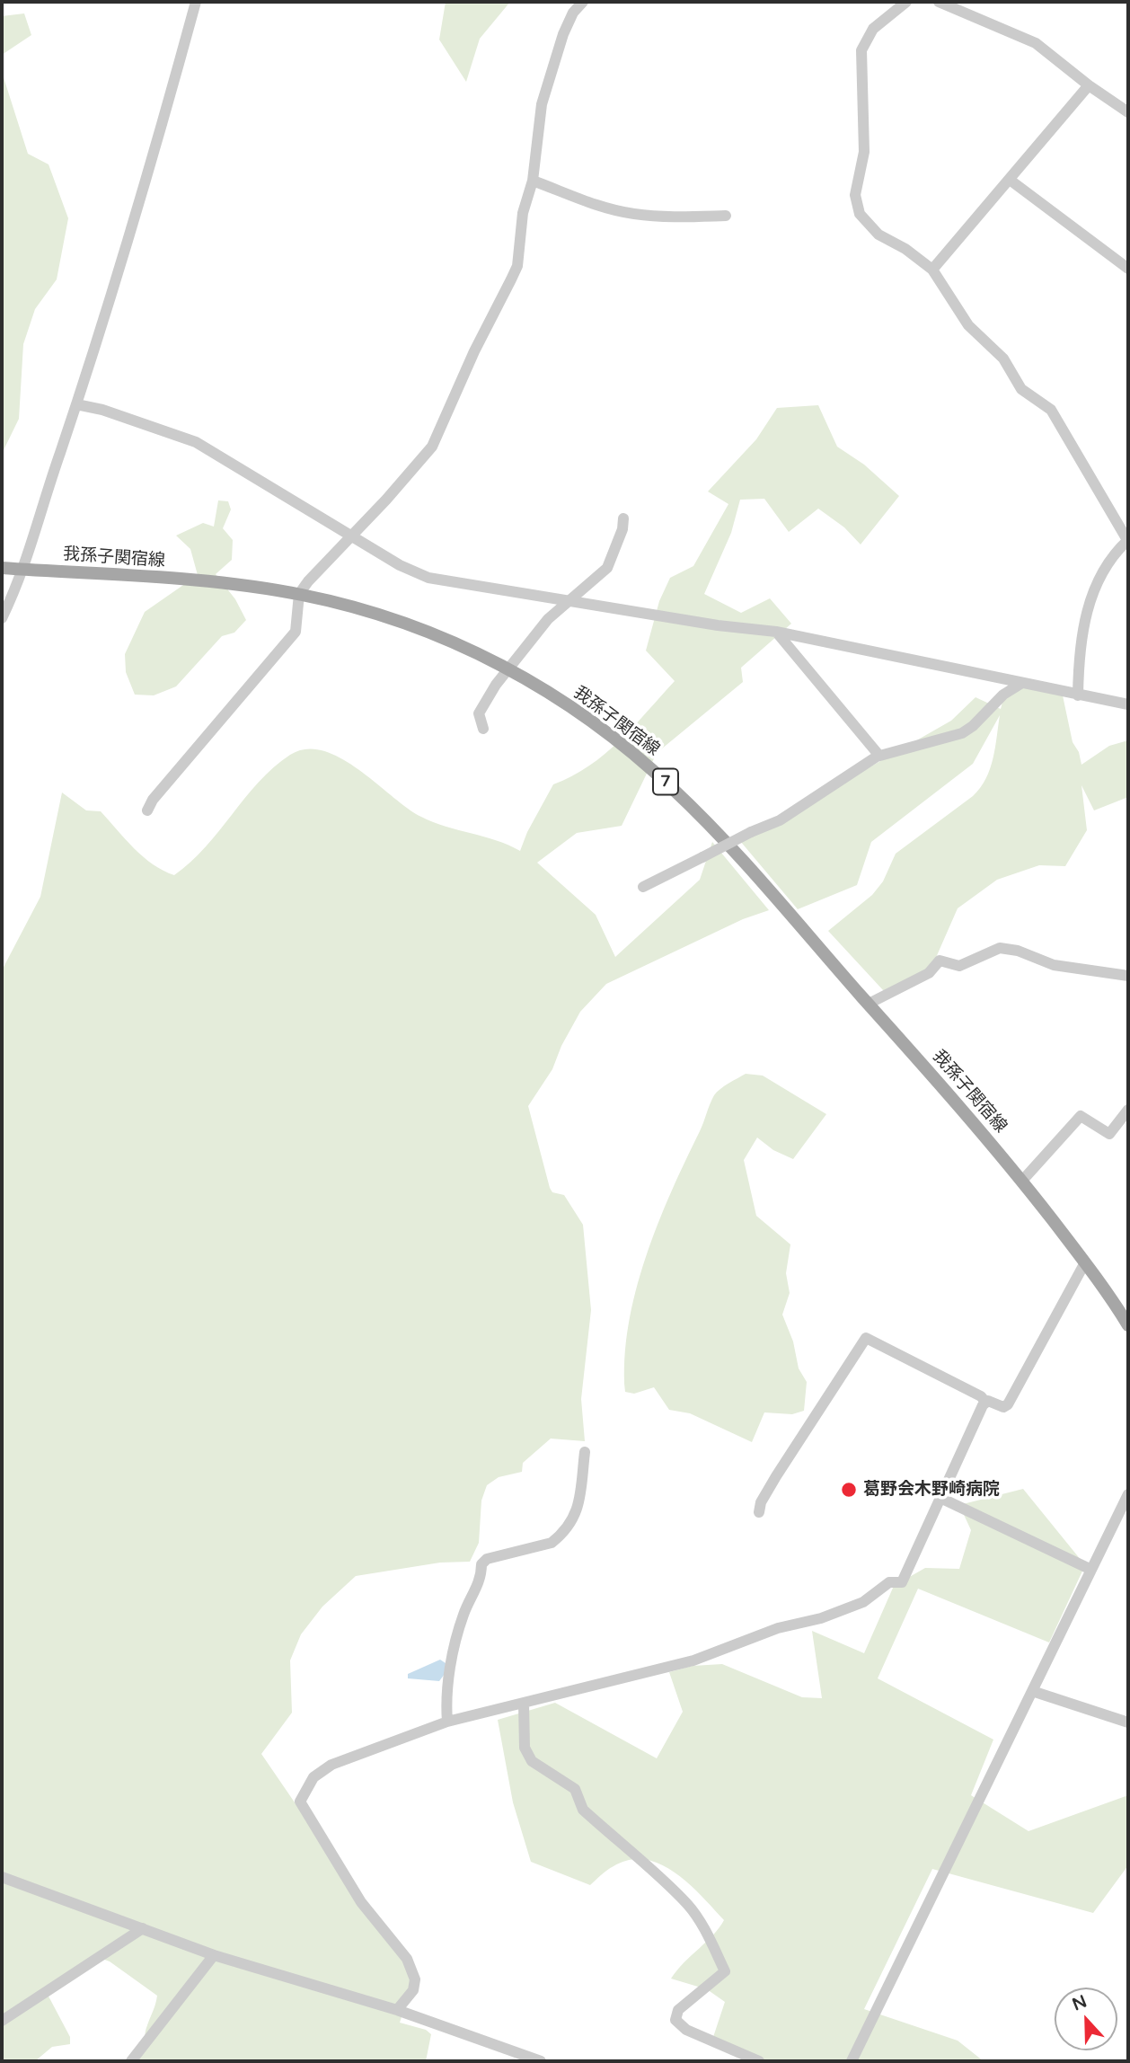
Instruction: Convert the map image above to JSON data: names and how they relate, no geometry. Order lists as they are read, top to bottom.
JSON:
{
  "streets": {
    "main road": ["我孫子関宿線", "7"]
  },
  "places": ["葛野会木野崎病院"],
  "north": "top"
}
